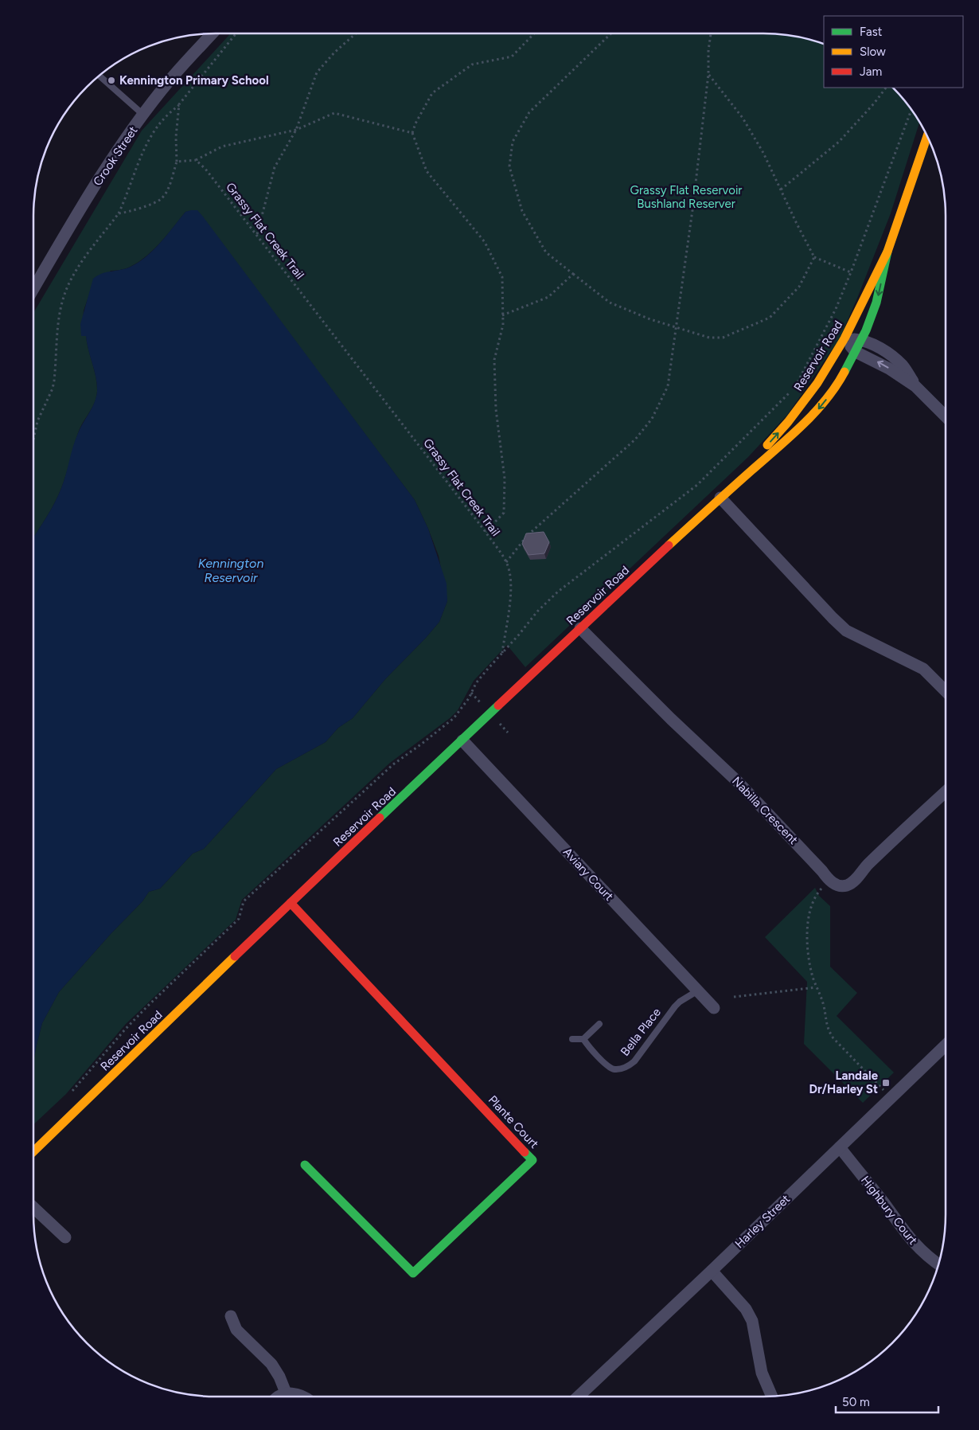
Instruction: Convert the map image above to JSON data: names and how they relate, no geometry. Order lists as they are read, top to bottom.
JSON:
{
  "streets": {
    "main road": ["Reservoir Road", "Plante Court"],
    "street": [
      "Crook Street",
      "Nabilla Crescent",
      "Aviary Court",
      "Highbury Court",
      "Harley Street"
    ],
    "lane": ["Bella Place"],
    "path": ["Grassy Flat Creek Trail"]
  },
  "crossings": [
    ["Reservoir Road", "Nabilla Crescent"],
    ["Reservoir Road", "Aviary Court"],
    ["Reservoir Road", "Plante Court"],
    ["Aviary Court", "Bella Place"],
    ["Highbury Court", "Harley Street"]
  ],
  "water": ["Kennington Reservoir"],
  "parks": ["Grassy Flat Reservoir Bushland Reserver"],
  "places": {
    "other": ["Kennington Primary School"],
    "transit": ["Landale Dr/Harley St"]
  },
  "legend": ["Fast", "Slow", "Jam"],
  "scale_bar": "50 m"
}
